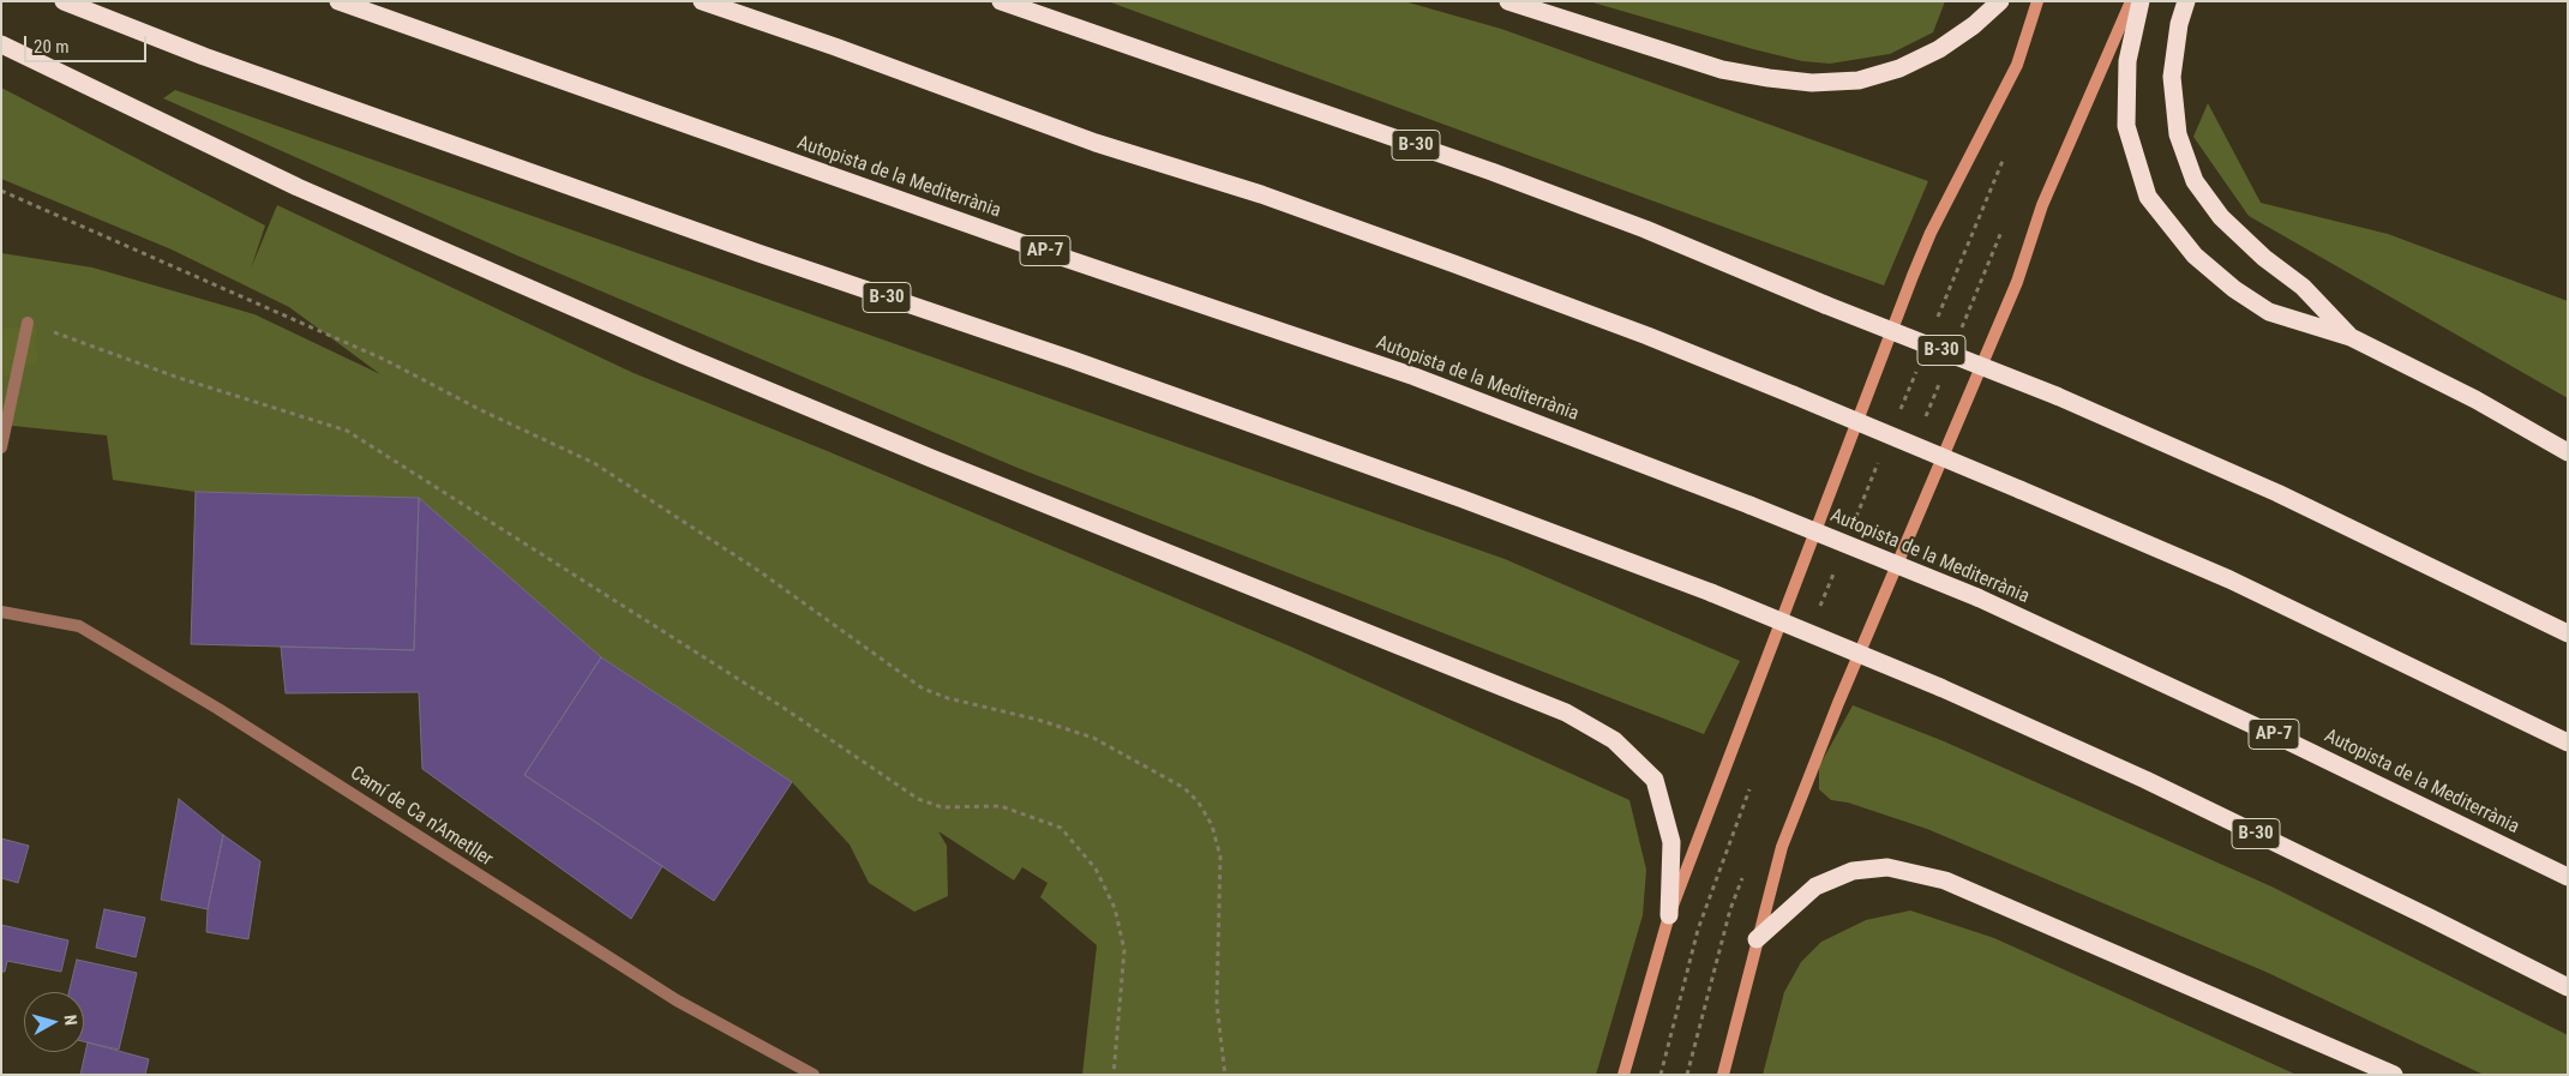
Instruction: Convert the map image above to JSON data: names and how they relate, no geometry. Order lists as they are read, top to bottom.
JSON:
{
  "streets": {
    "highway": ["B-30", "Autopista de la Mediterrània", "AP-7"],
    "street": ["Camí de Ca n'Ametller"]
  },
  "scale_bar": "20 m",
  "north": "right"
}
